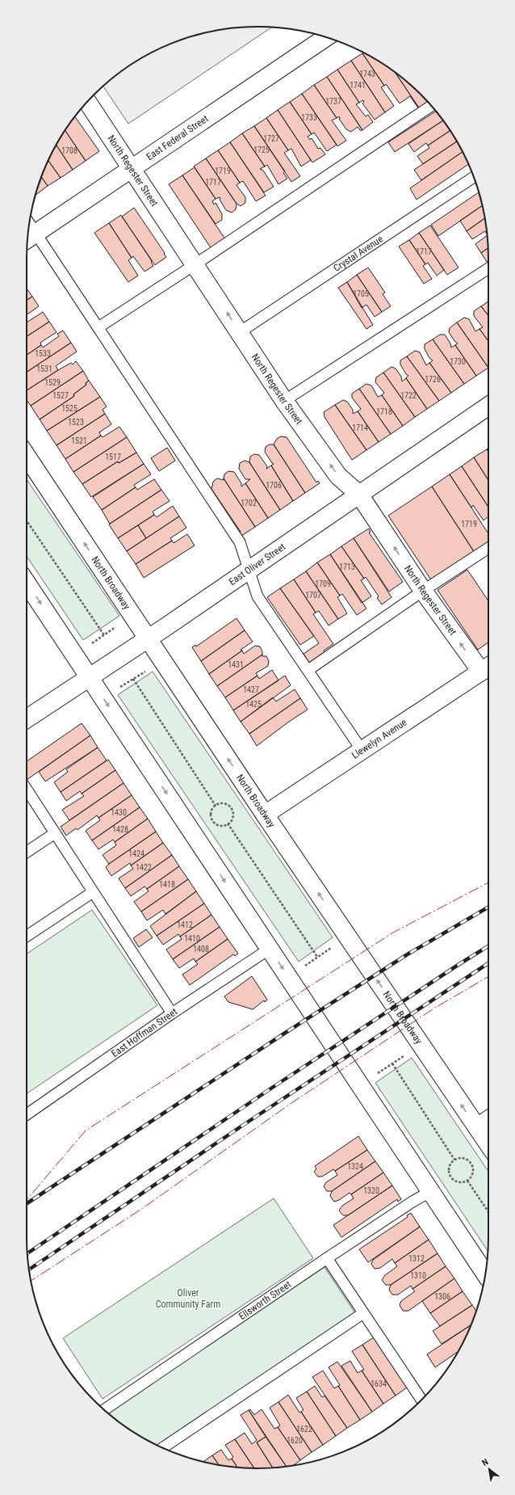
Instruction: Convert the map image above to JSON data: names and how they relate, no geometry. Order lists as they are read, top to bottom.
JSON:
{
  "streets": {
    "street": [
      "East Federal Street",
      "North Regester Street",
      "East Oliver Street",
      "North Broadway",
      "Llewelyn Avenue"
    ],
    "lane": ["Crystal Avenue", "East Hoffman Street", "Ellsworth Street"]
  },
  "crossings": [
    ["East Federal Street", "North Regester Street"],
    ["North Regester Street", "Crystal Avenue"],
    ["North Regester Street", "East Oliver Street"],
    ["North Regester Street", "Llewelyn Avenue"],
    ["East Oliver Street", "North Broadway"],
    ["North Broadway", "Llewelyn Avenue"]
  ],
  "one_way": ["North Regester Street"],
  "parks": ["Oliver Community Farm"],
  "house_numbers": [
    "1743",
    "1741",
    "1737",
    "1733",
    "1727",
    "1725",
    "1708",
    "1719",
    "1717",
    "1717",
    "1705",
    "1533",
    "1730",
    "1531",
    "1726",
    "1529",
    "1527",
    "1722",
    "1525",
    "1718",
    "1523",
    "1714",
    "1521",
    "1517",
    "1706",
    "1702",
    "1719",
    "1713",
    "1709",
    "1707",
    "1431",
    "1427",
    "1425",
    "1430",
    "1428",
    "1424",
    "1422",
    "1418",
    "1412",
    "1410",
    "1408",
    "1324",
    "1320",
    "1312",
    "1310",
    "1306",
    "1634",
    "1622",
    "1620"
  ],
  "north": "top left"
}
